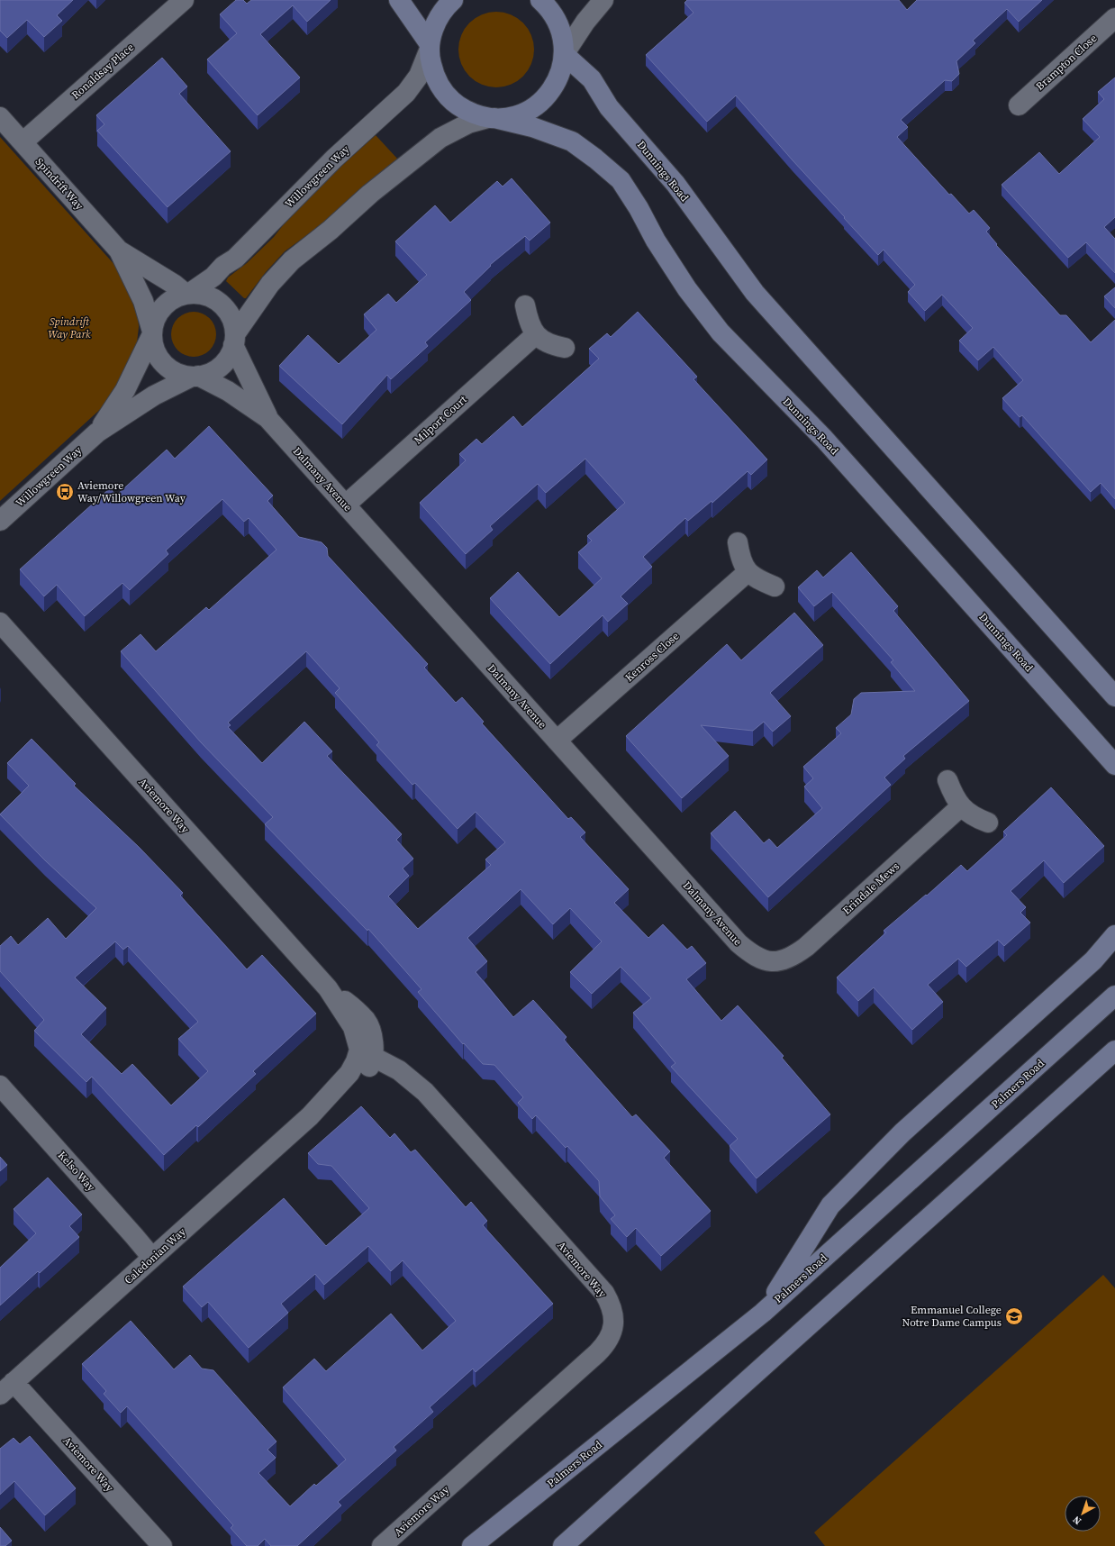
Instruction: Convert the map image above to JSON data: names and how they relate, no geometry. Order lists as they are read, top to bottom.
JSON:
{
  "streets": {
    "main road": ["Dunnings Road", "Palmers Road"],
    "street": [
      "Brampton Close",
      "Ronaldsay Place",
      "Willowgreen Way",
      "Spindrift Way",
      "Milport Court",
      "Dalmany Avenue",
      "Kenross Close",
      "Aviemore Way",
      "Erindale Mews",
      "Kelso Way",
      "Caledonian Way"
    ]
  },
  "crossings": [
    ["Ronaldsay Place", "Spindrift Way"],
    ["Dunnings Road", "Willowgreen Way"],
    ["Willowgreen Way", "Spindrift Way"],
    ["Willowgreen Way", "Dalmany Avenue"],
    ["Spindrift Way", "Dalmany Avenue"],
    ["Milport Court", "Dalmany Avenue"],
    ["Dalmany Avenue", "Kenross Close"],
    ["Dalmany Avenue", "Erindale Mews"],
    ["Aviemore Way", "Caledonian Way"],
    ["Kelso Way", "Caledonian Way"]
  ],
  "parks": ["Spindrift Way Park"],
  "places": {
    "bus stop": ["Aviemore Way/Willowgreen Way"],
    "school or university": ["Emmanuel College Notre Dame Campus"]
  },
  "north": "bottom left"
}
